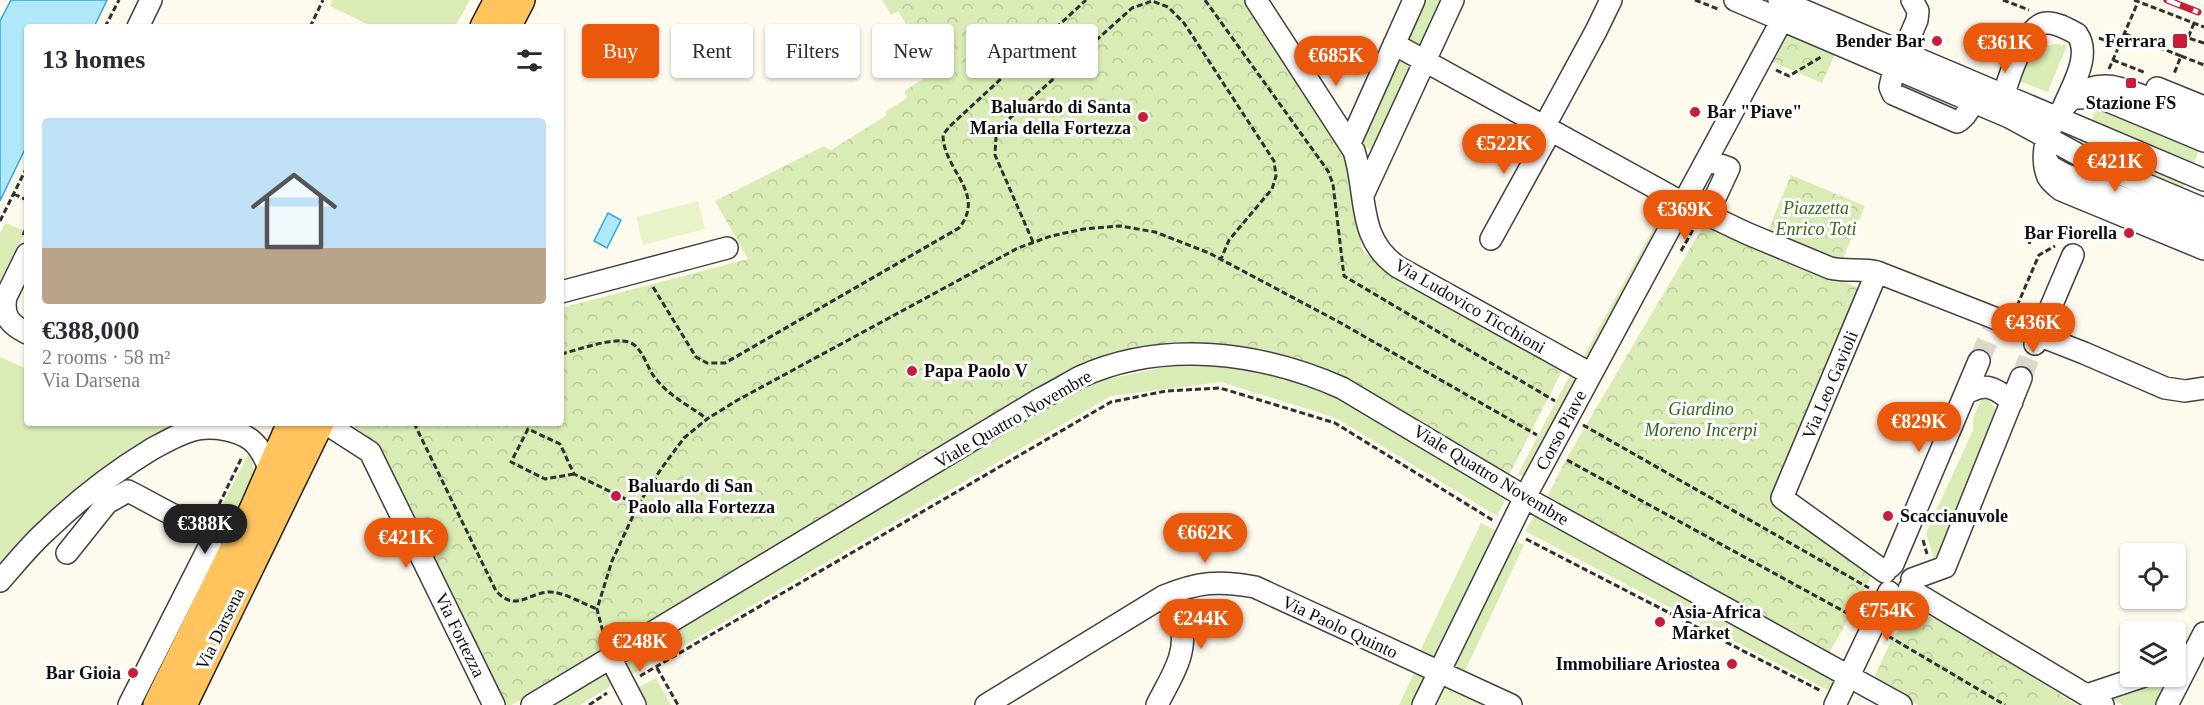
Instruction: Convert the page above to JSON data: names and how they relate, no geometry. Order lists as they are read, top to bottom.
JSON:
{
  "streets": {
    "main road": ["Via Darsena"],
    "street": [
      "Via Ludovico Ticchioni",
      "Via Leo Gavioli",
      "Viale Quattro Novembre",
      "Corso Piave",
      "Via Paolo Quinto",
      "Via Fortezza"
    ]
  },
  "crossings": [
    ["Via Ludovico Ticchioni", "Corso Piave"],
    ["Viale Quattro Novembre", "Corso Piave"],
    ["Corso Piave", "Via Paolo Quinto"]
  ],
  "parks": ["Piazzetta Enrico Toti", "Giardino Moreno Incerpi"],
  "places": {
    "other": [
      "Bender Bar",
      "Bar \"Piave\"",
      "Baluardo di Santa Maria della Fortezza",
      "Bar Fiorella",
      "Papa Paolo V",
      "Baluardo di San Paolo alla Fortezza",
      "Scaccianuvole",
      "Asia-Africa Market",
      "Immobiliare Ariostea",
      "Bar Gioia"
    ],
    "transit": ["Ferrara", "Stazione FS"]
  },
  "page": {
    "price": [
      "€361K",
      "€685K",
      "€522K",
      "€421K",
      "€369K",
      "€436K",
      "€829K",
      "€388K",
      "€662K",
      "€421K",
      "€754K",
      "€244K",
      "€248K"
    ],
    "chip": [
      "Buy",
      "Rent",
      "Filters",
      "New",
      "Apartment"
    ],
    "heading": "13 homes",
    "list": [
      {
        "name": "€388,000",
        "note": "2 rooms · 58 m² · Via Darsena"
      }
    ]
  }
}
